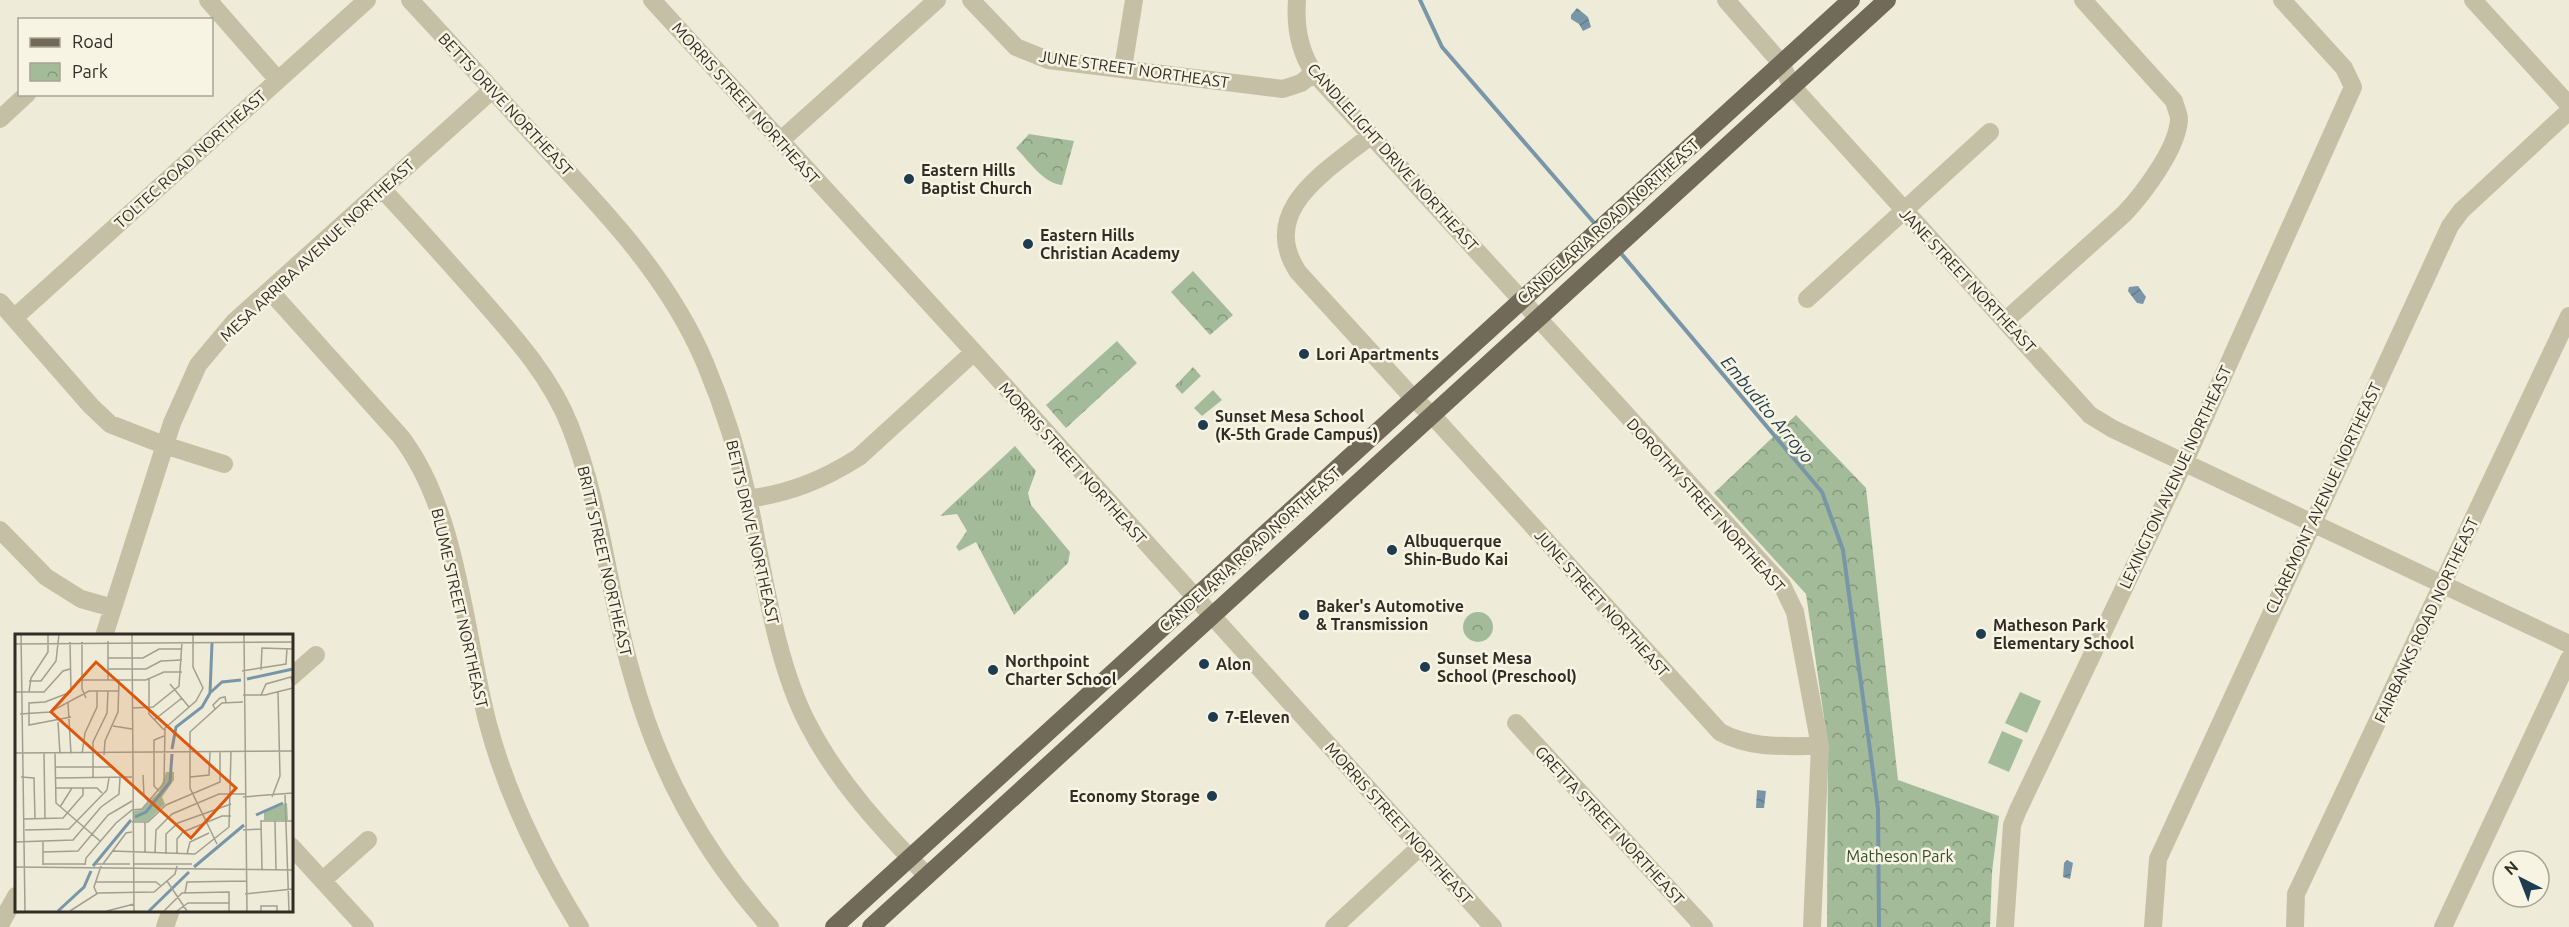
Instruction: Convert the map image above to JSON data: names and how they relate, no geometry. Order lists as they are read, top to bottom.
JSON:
{
  "streets": {
    "main road": ["CANDELARIA ROAD NORTHEAST"],
    "street": [
      "JUNE STREET NORTHEAST",
      "MORRIS STREET NORTHEAST",
      "BETTS DRIVE NORTHEAST",
      "CANDLELIGHT DRIVE NORTHEAST",
      "TOLTEC ROAD NORTHEAST",
      "MESA ARRIBA AVENUE NORTHEAST",
      "JANE STREET NORTHEAST",
      "LEXINGTON AVENUE NORTHEAST",
      "CLAREMONT AVENUE NORTHEAST",
      "DOROTHY STREET NORTHEAST",
      "BRITT STREET NORTHEAST",
      "BLUME STREET NORTHEAST",
      "FAIRBANKS ROAD NORTHEAST",
      "GRETTA STREET NORTHEAST"
    ]
  },
  "crossings": [
    ["JUNE STREET NORTHEAST", "CANDLELIGHT DRIVE NORTHEAST"],
    ["JUNE STREET NORTHEAST", "CANDELARIA ROAD NORTHEAST"],
    ["JUNE STREET NORTHEAST", "DOROTHY STREET NORTHEAST"],
    ["MORRIS STREET NORTHEAST", "CANDELARIA ROAD NORTHEAST"],
    ["BETTS DRIVE NORTHEAST", "CANDELARIA ROAD NORTHEAST"],
    ["BETTS DRIVE NORTHEAST", "MESA ARRIBA AVENUE NORTHEAST"],
    ["CANDLELIGHT DRIVE NORTHEAST", "CANDELARIA ROAD NORTHEAST"],
    ["CANDLELIGHT DRIVE NORTHEAST", "DOROTHY STREET NORTHEAST"],
    ["CANDELARIA ROAD NORTHEAST", "JANE STREET NORTHEAST"],
    ["CANDELARIA ROAD NORTHEAST", "DOROTHY STREET NORTHEAST"],
    ["MESA ARRIBA AVENUE NORTHEAST", "BRITT STREET NORTHEAST"],
    ["MESA ARRIBA AVENUE NORTHEAST", "BLUME STREET NORTHEAST"],
    ["JANE STREET NORTHEAST", "LEXINGTON AVENUE NORTHEAST"],
    ["JANE STREET NORTHEAST", "CLAREMONT AVENUE NORTHEAST"],
    ["JANE STREET NORTHEAST", "FAIRBANKS ROAD NORTHEAST"]
  ],
  "water": ["Embudito Arroyo"],
  "parks": ["Matheson Park"],
  "places": [
    "Eastern Hills Baptist Church",
    "Eastern Hills Christian Academy",
    "Lori Apartments",
    "Sunset Mesa School (K-5th Grade Campus)",
    "Albuquerque Shin-Budo Kai",
    "Baker's Automotive & Transmission",
    "Matheson Park Elementary School",
    "Alon",
    "Sunset Mesa School (Preschool)",
    "Northpoint Charter School",
    "7-Eleven",
    "Economy Storage"
  ],
  "legend": ["Road", "Park"],
  "north": "top left"
}
